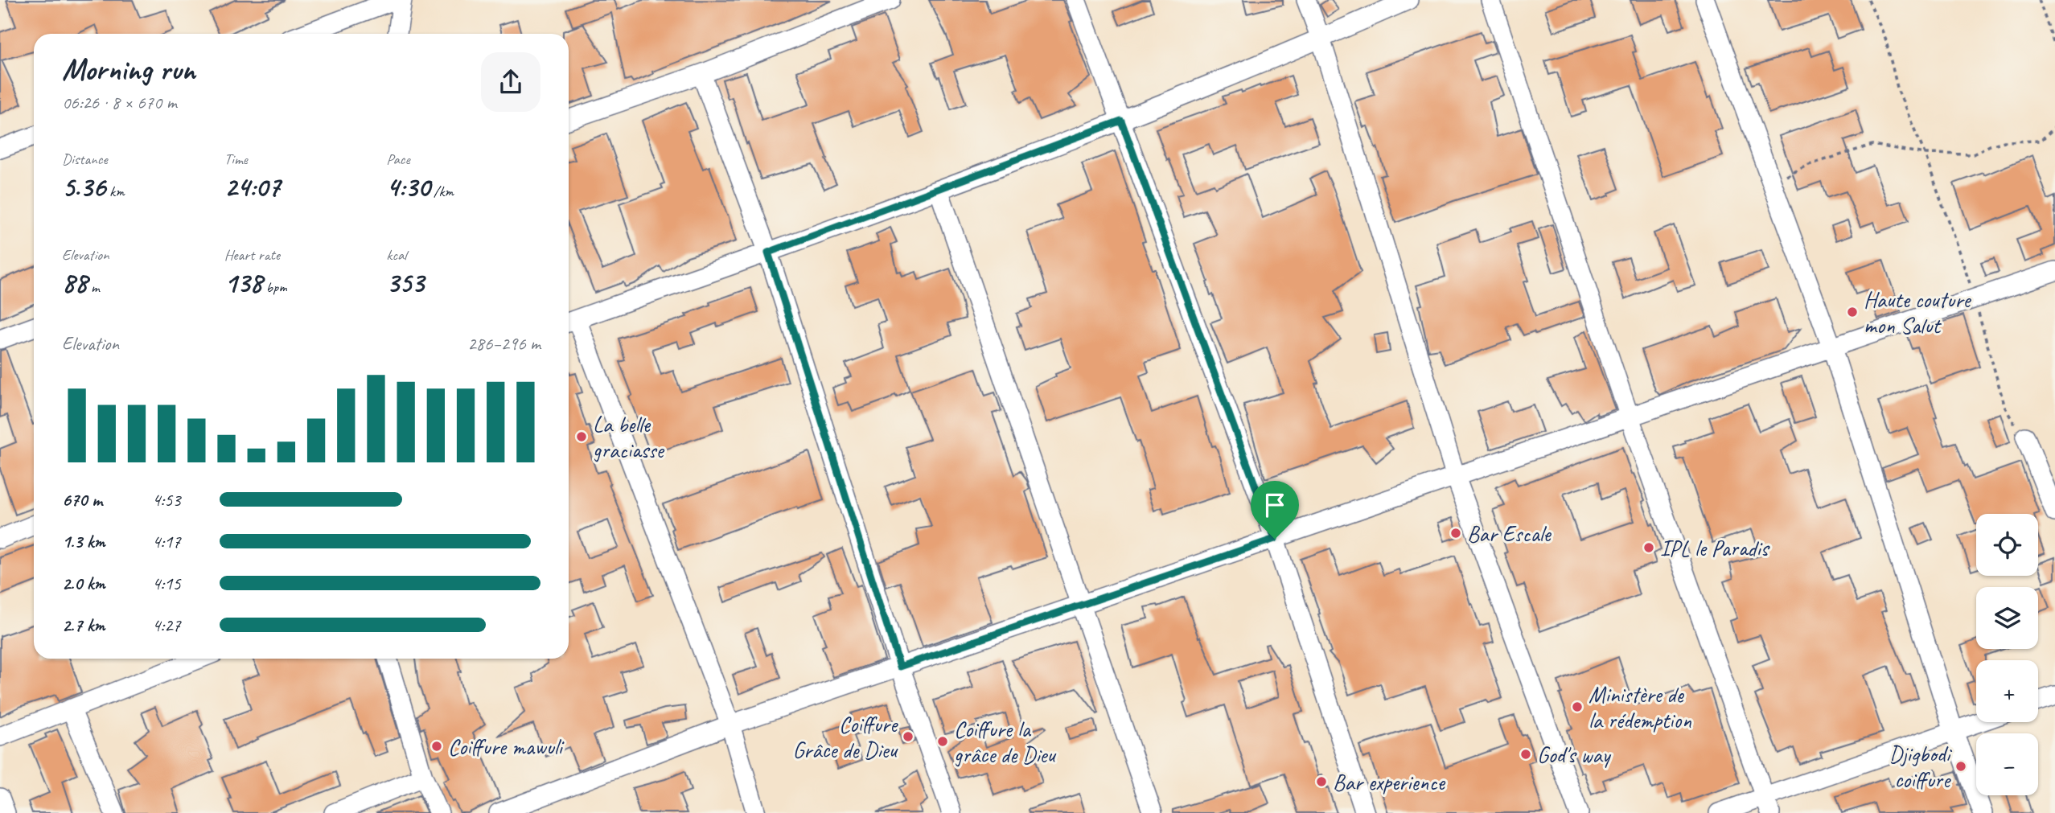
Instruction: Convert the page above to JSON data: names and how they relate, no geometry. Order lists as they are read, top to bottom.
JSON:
{
  "places": [
    "Haute couture mon Salut",
    "La belle graciasse",
    "Bar Escale",
    "IPL le Paradis",
    "Ministère de la rédemption",
    "Coiffure Grâce de Dieu",
    "Coiffure la grâce de Dieu",
    "Coiffure mawuli",
    "God's way",
    "Djigbodi coiffure",
    "Bar experience"
  ],
  "page": {
    "heading": ["Morning run", "06:26 · 8 × 670 m"],
    "stats": [
      ["Distance", "5.36 km"],
      ["Time", "24:07"],
      ["Pace", "4:30 /km"],
      ["Elevation", "88 m"],
      ["Heart rate", "138 bpm"],
      ["kcal", "353"]
    ],
    "chart": ["Elevation", "286–296 m"],
    "list": [
      {
        "name": "670 m",
        "note": "4:53"
      },
      {
        "name": "1.3 km",
        "note": "4:17"
      },
      {
        "name": "2.0 km",
        "note": "4:15"
      },
      {
        "name": "2.7 km",
        "note": "4:27"
      }
    ],
    "map_buttons": ["+", "−"]
  }
}
